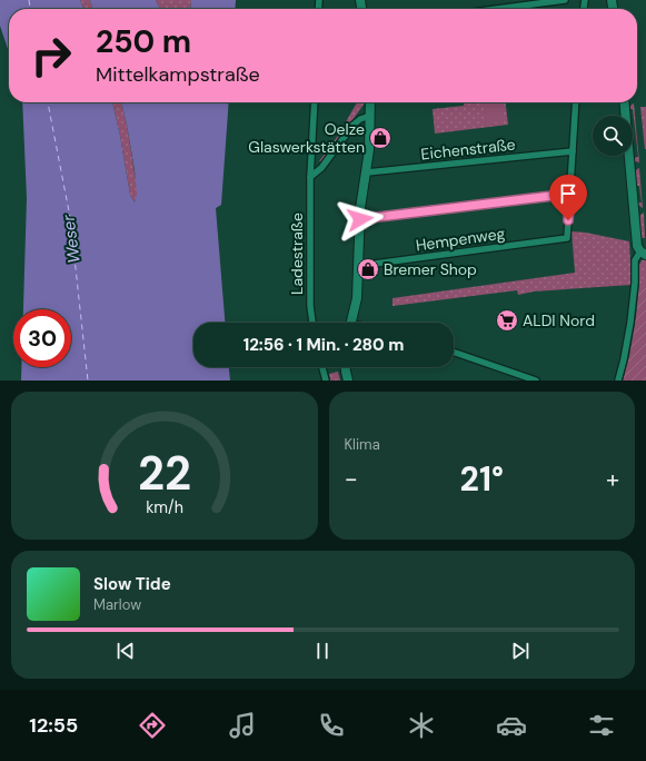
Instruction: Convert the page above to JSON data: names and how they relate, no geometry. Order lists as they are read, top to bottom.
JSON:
{
  "streets": {
    "street": ["Eichenstraße", "Hempenweg", "Ladestraße"]
  },
  "water": ["Weser"],
  "places": {
    "shop": ["Oelze Glaswerkstätten", "Bremer Shop"],
    "supermarket": ["ALDI Nord"]
  },
  "page": {
    "turn": ["250 m", "Mittelkampstraße"],
    "limit": "30",
    "trip": "12:56 · 1 Min. · 280 m",
    "tile": "Klima",
    "heat": ["−", "21°", "+"],
    "song": ["Slow Tide", "Marlow"],
    "tabs": "12:55",
    "gauge": ["22", "km/h"]
  }
}
